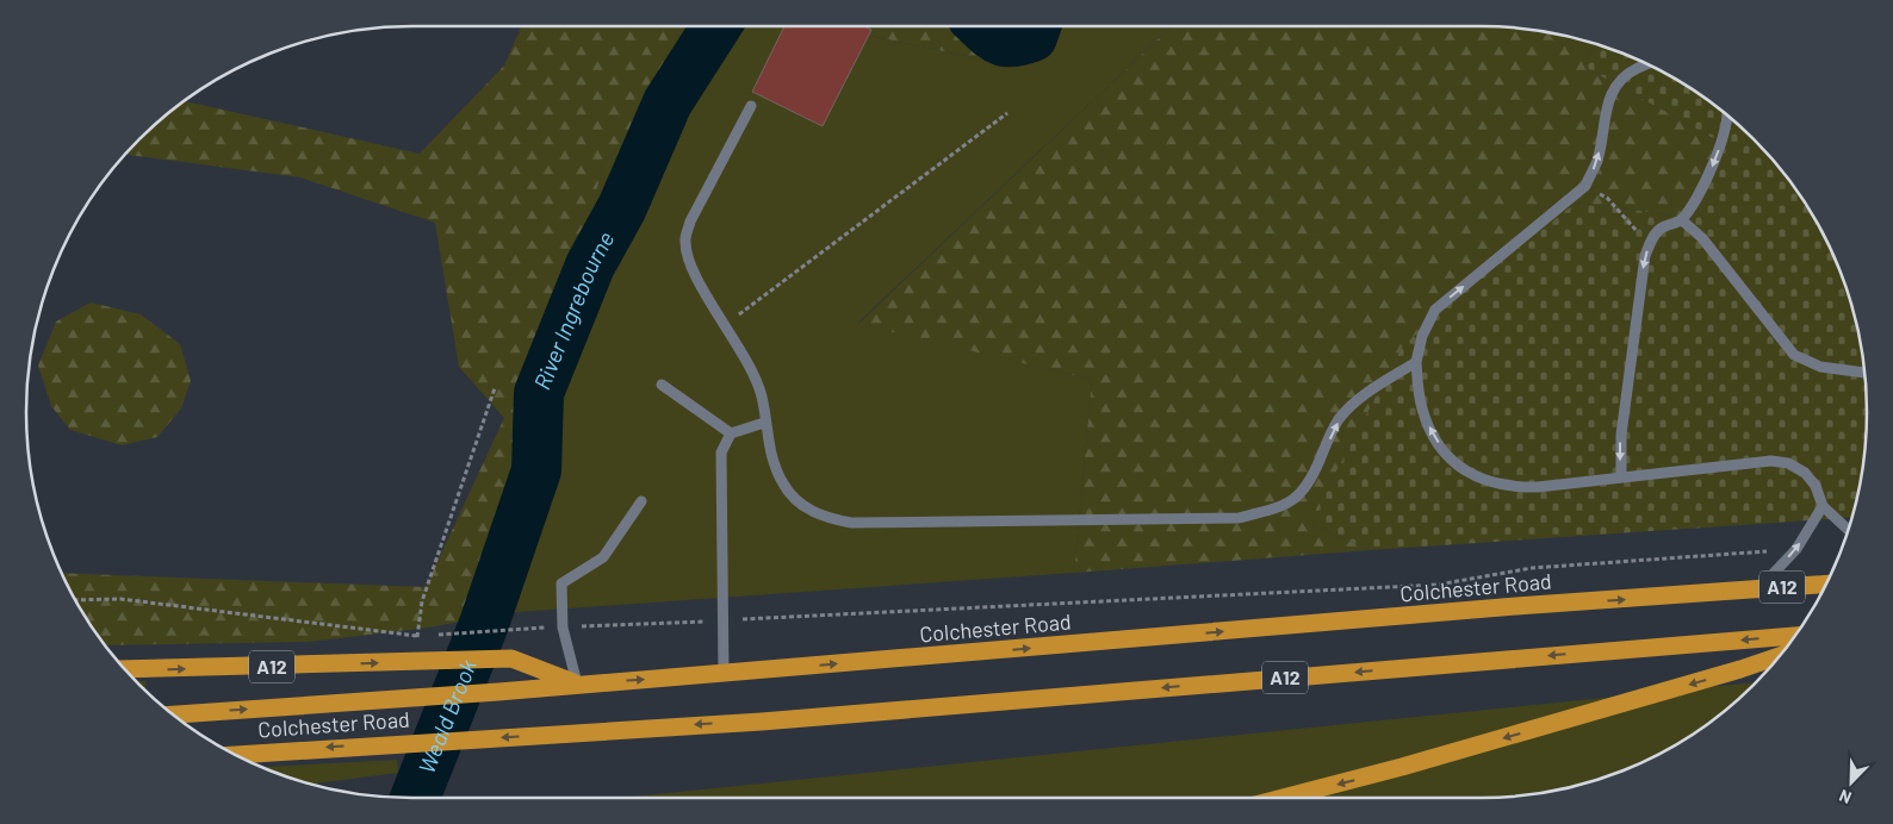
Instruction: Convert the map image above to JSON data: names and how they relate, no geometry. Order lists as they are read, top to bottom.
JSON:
{
  "streets": {
    "highway": ["A12", "Colchester Road"]
  },
  "crossings": [
    ["A12", "Colchester Road"]
  ],
  "water": ["River Ingrebourne", "Weald Brook"],
  "north": "bottom left"
}
